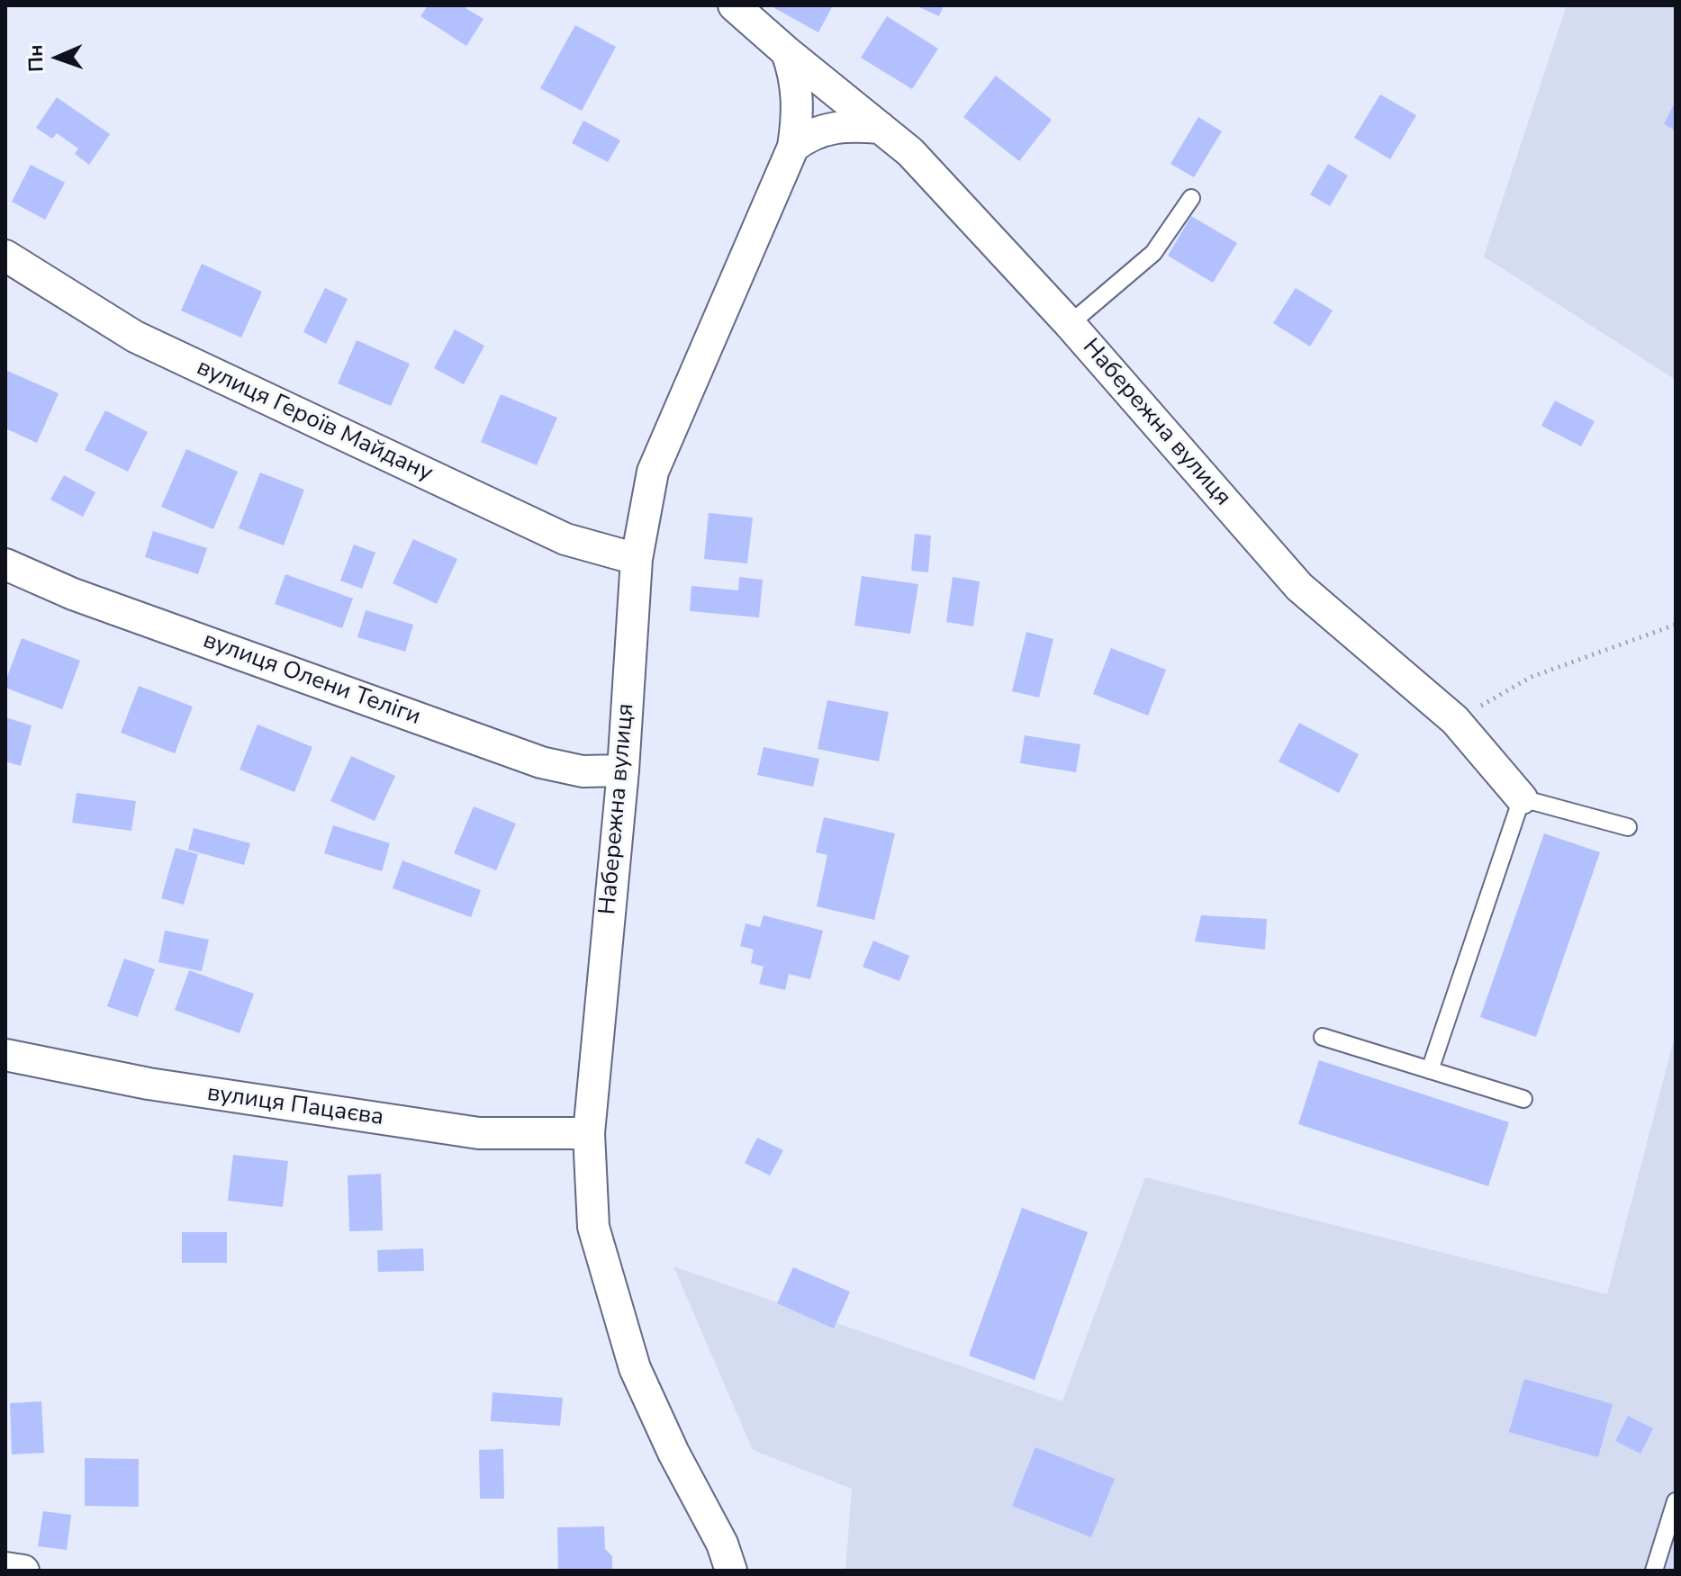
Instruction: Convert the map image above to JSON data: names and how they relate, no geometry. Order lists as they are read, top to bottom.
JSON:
{
  "streets": {
    "street": [
      "вулиця Героїв Майдану",
      "Набережна вулиця",
      "вулиця Олени Теліги",
      "вулиця Пацаєва"
    ]
  },
  "crossings": [
    ["вулиця Героїв Майдану", "Набережна вулиця"],
    ["Набережна вулиця", "вулиця Олени Теліги"],
    ["Набережна вулиця", "вулиця Пацаєва"]
  ],
  "north": "left"
}
